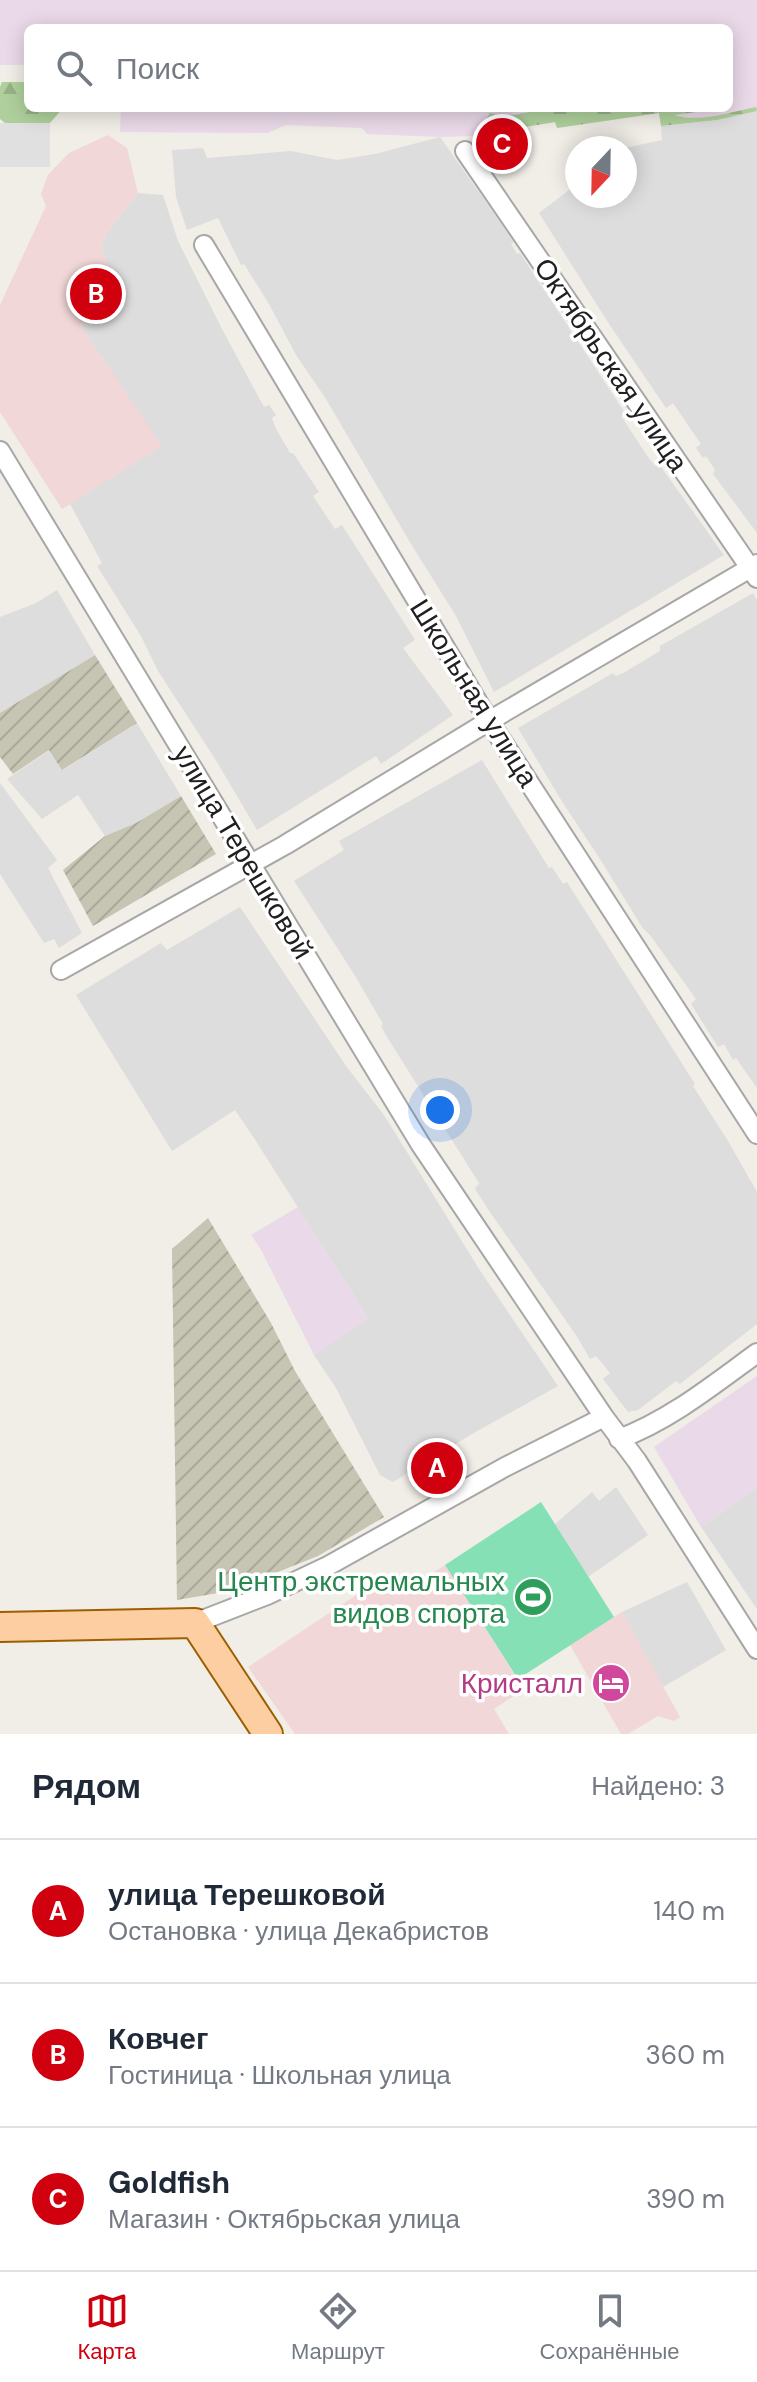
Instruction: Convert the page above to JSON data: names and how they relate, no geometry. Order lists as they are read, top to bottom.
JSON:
{
  "streets": {
    "street": ["Октябрьская улица", "Школьная улица", "улица Терешковой"]
  },
  "places": {
    "sports": ["Центр экстремальных видов спорта"],
    "hotel": ["Кристалл"]
  },
  "north": "bottom",
  "page": {
    "search": "Поиск",
    "pins": ["C", "B", "A"],
    "heading": ["Рядом", "Найдено: 3"],
    "list": [
      {
        "mark": "A",
        "name": "улица Терешковой",
        "note": "Остановка · улица Декабристов",
        "value": "140 m"
      },
      {
        "mark": "B",
        "name": "Ковчег",
        "note": "Гостиница · Школьная улица",
        "value": "360 m"
      },
      {
        "mark": "C",
        "name": "Goldfish",
        "note": "Магазин · Октябрьская улица",
        "value": "390 m"
      }
    ],
    "nav": ["Карта", "Маршрут", "Сохранённые"]
  }
}
